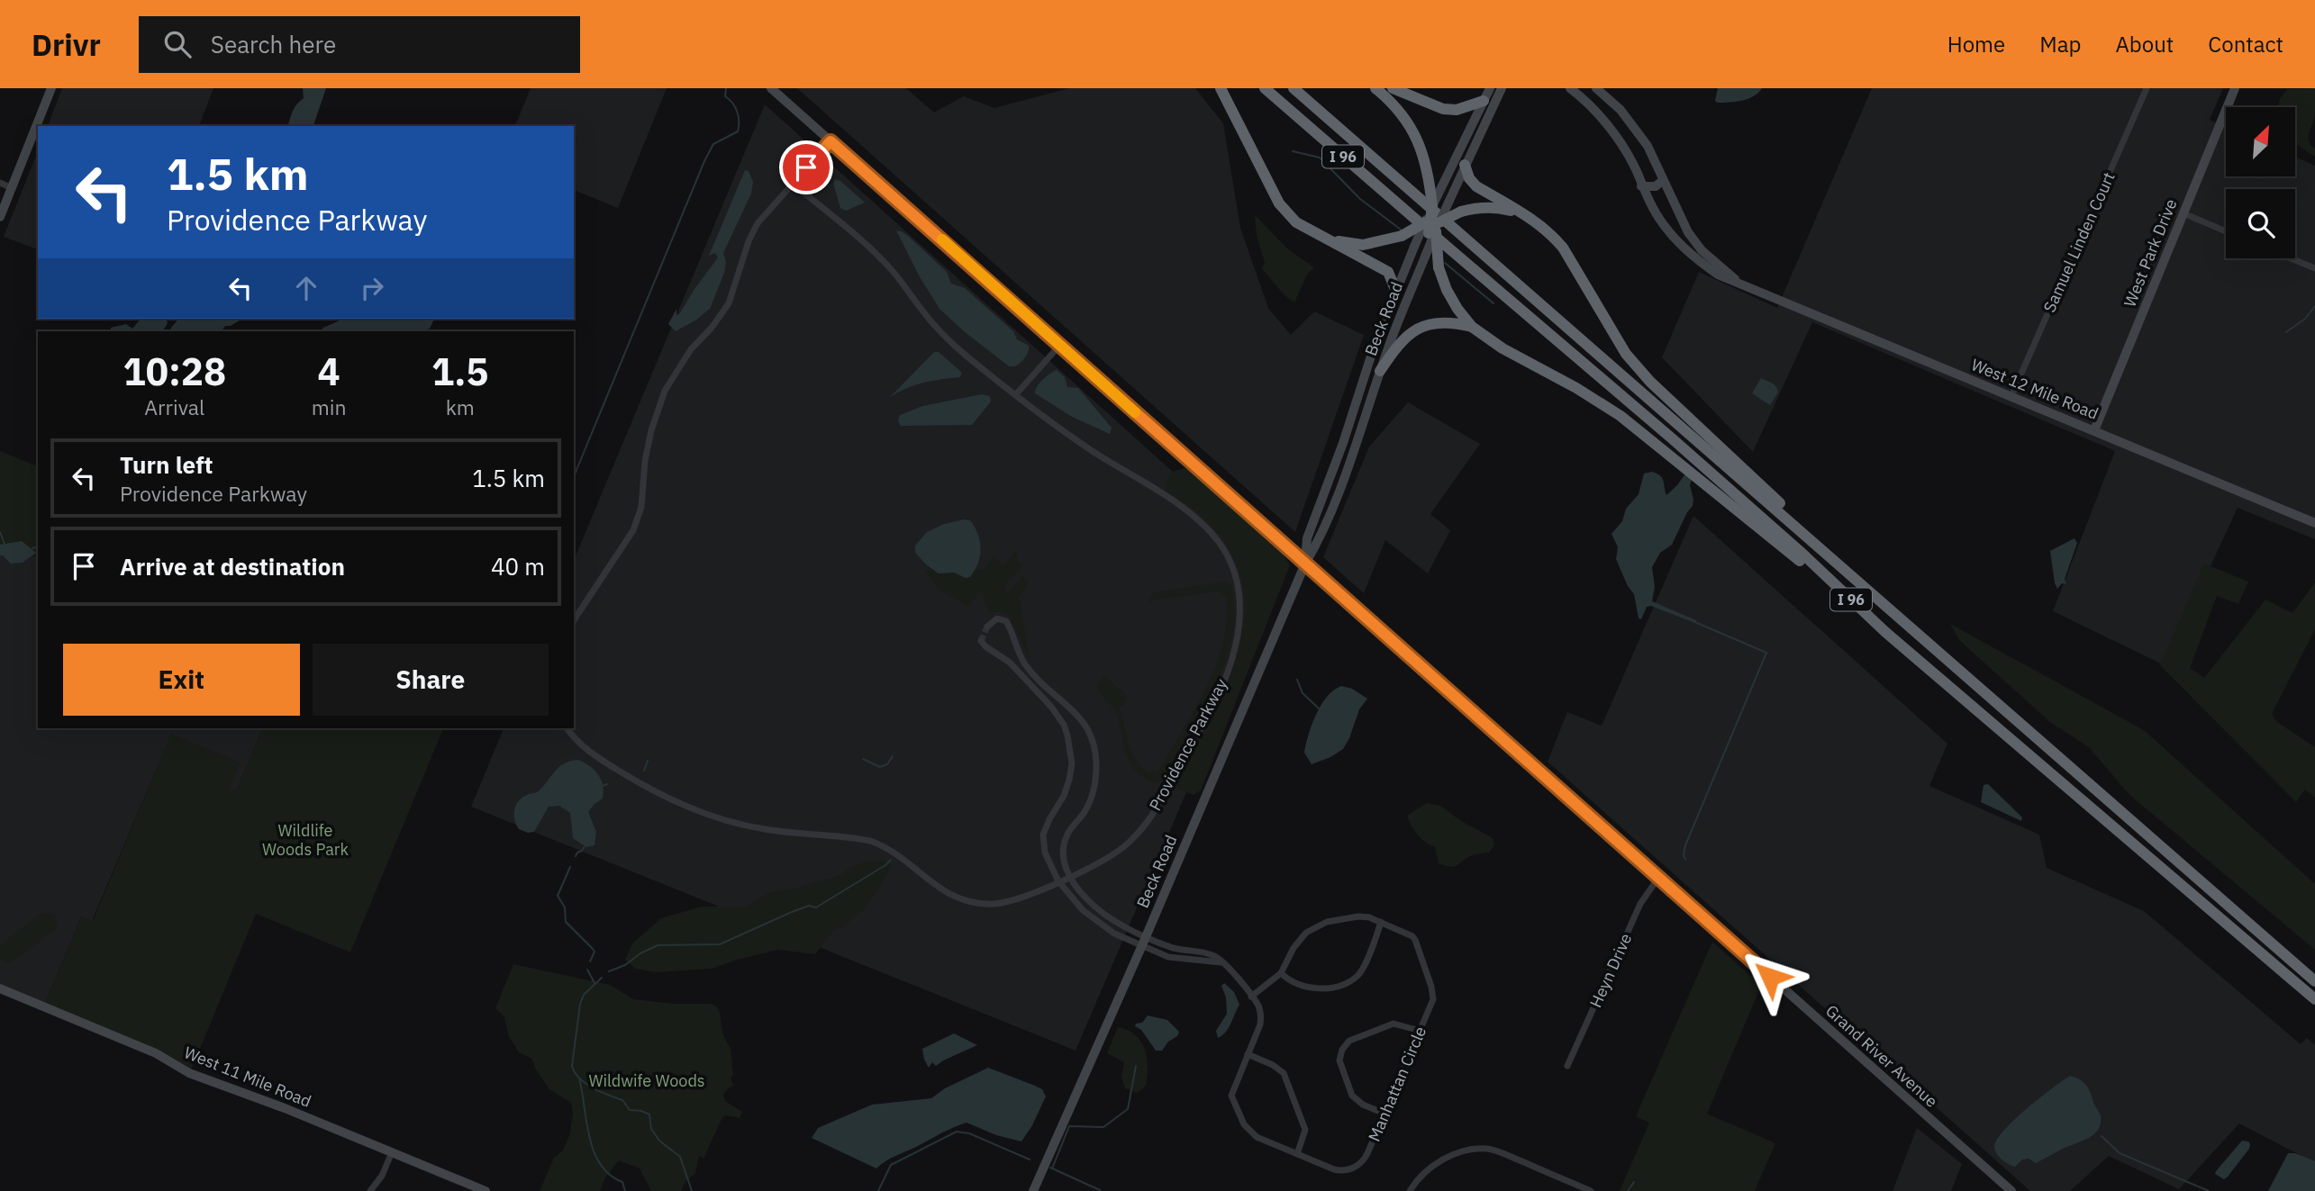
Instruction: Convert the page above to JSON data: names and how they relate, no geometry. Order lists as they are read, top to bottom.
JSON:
{
  "streets": {
    "highway": ["I 96"],
    "main road": [
      "West Park Drive",
      "Beck Road",
      "West 12 Mile Road",
      "Grand River Avenue",
      "West 11 Mile Road"
    ],
    "street": [
      "Samuel Linden Court",
      "Providence Parkway",
      "Heyn Drive",
      "Manhattan Circle"
    ]
  },
  "crossings": [
    ["Samuel Linden Court", "West 12 Mile Road"],
    ["West Park Drive", "West 12 Mile Road"],
    ["Beck Road", "Grand River Avenue"],
    ["Heyn Drive", "Grand River Avenue"]
  ],
  "parks": ["Wildlife Woods Park", "Wildwife Woods"],
  "north": "top right",
  "page": {
    "header": "Drivr",
    "search": "Search here",
    "nav": [
      "Home",
      "Map",
      "About",
      "Contact"
    ],
    "turn": ["1.5 km", "Providence Parkway"],
    "eta": [
      "10:28",
      "Arrival",
      "4",
      "min",
      "1.5",
      "km"
    ],
    "list": [
      {
        "name": "Turn left",
        "note": "Providence Parkway",
        "value": "1.5 km"
      },
      {
        "name": "Arrive at destination",
        "value": "40 m"
      }
    ],
    "buttons": ["Exit", "Share"]
  }
}
